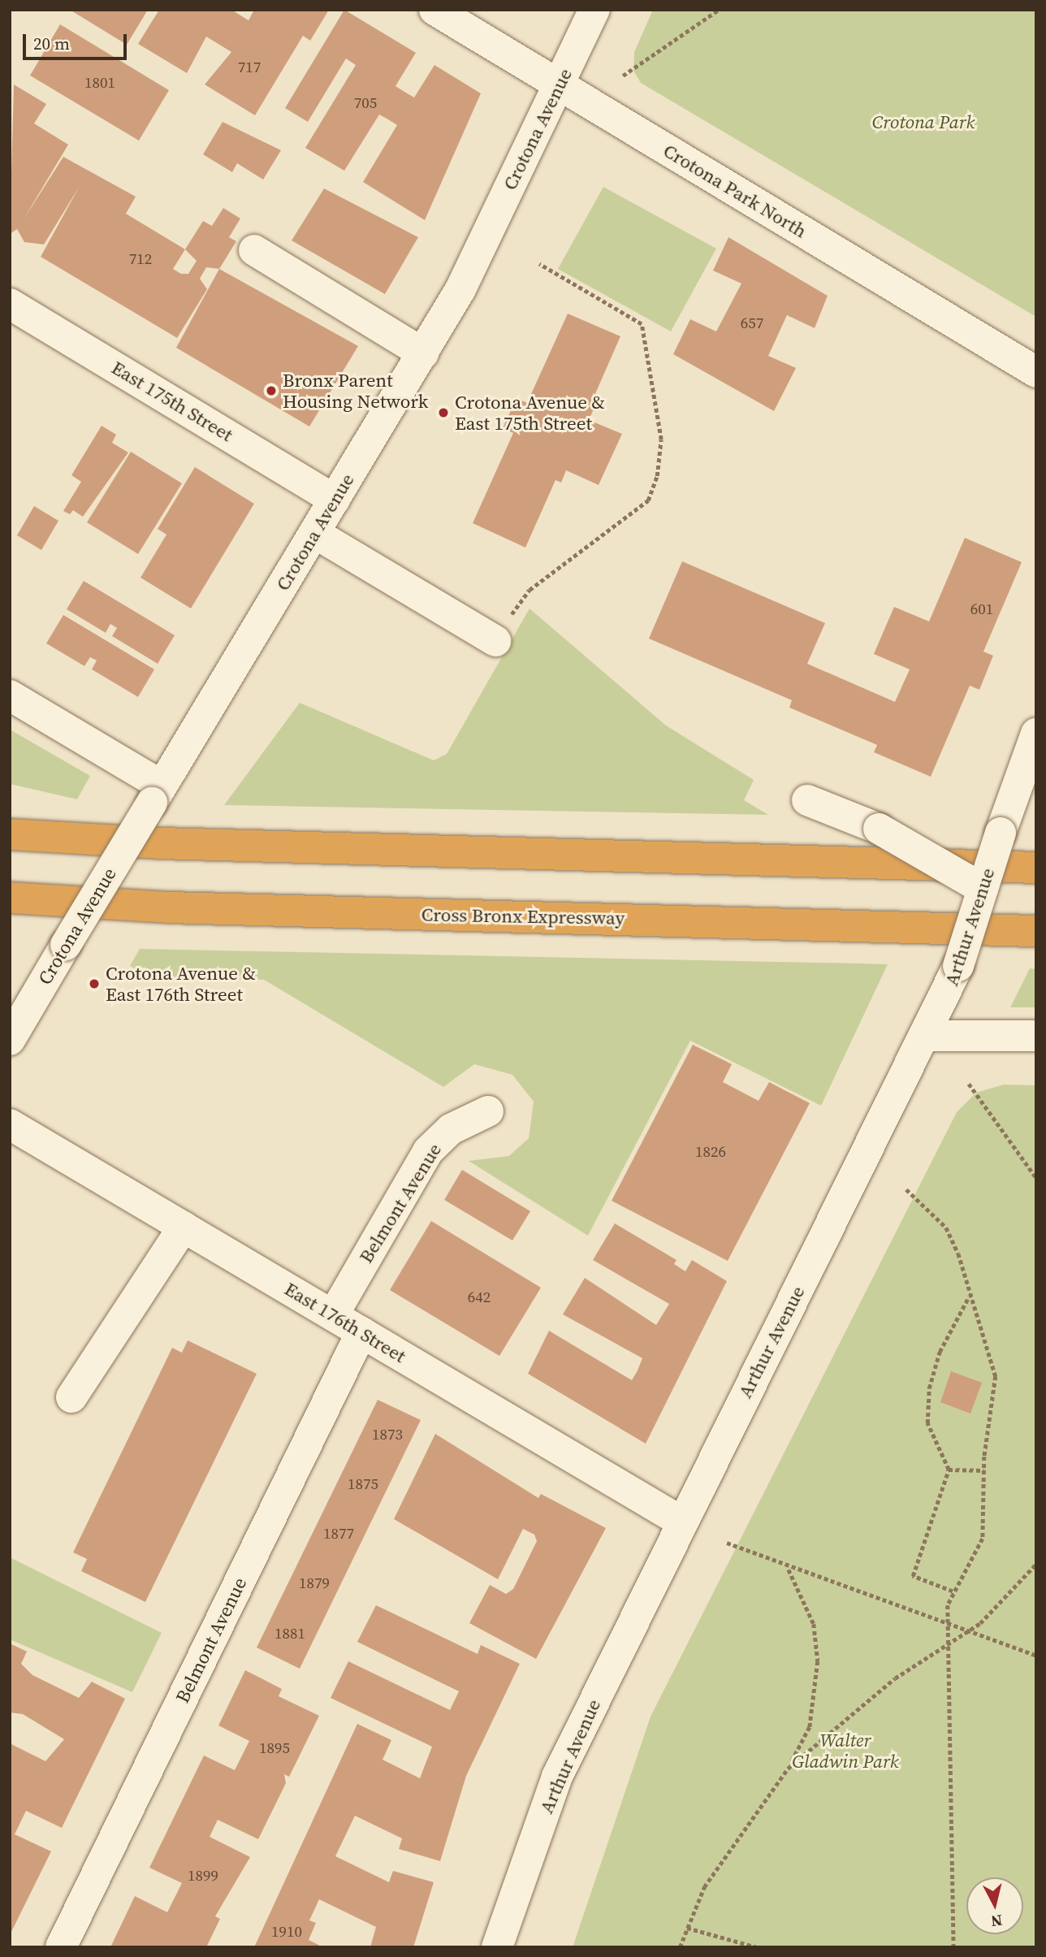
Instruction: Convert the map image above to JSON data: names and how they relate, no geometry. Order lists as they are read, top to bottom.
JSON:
{
  "streets": {
    "highway": ["Cross Bronx Expressway"],
    "street": [
      "Crotona Avenue",
      "Crotona Park North",
      "East 175th Street",
      "Arthur Avenue",
      "Belmont Avenue",
      "East 176th Street"
    ]
  },
  "crossings": [
    ["Crotona Avenue", "Crotona Park North"],
    ["Crotona Avenue", "East 175th Street"],
    ["Arthur Avenue", "East 176th Street"],
    ["Belmont Avenue", "East 176th Street"]
  ],
  "parks": ["Crotona Park", "Walter Gladwin Park"],
  "places": ["Bronx Parent Housing Network", "Crotona Avenue & East 175th Street", "Crotona Avenue & East 176th Street"],
  "house_numbers": [
    "717",
    "1801",
    "705",
    "712",
    "657",
    "601",
    "1826",
    "642",
    "1873",
    "1875",
    "1877",
    "1879",
    "1881",
    "1895",
    "1899",
    "1910"
  ],
  "scale_bar": "20 m",
  "north": "bottom"
}
